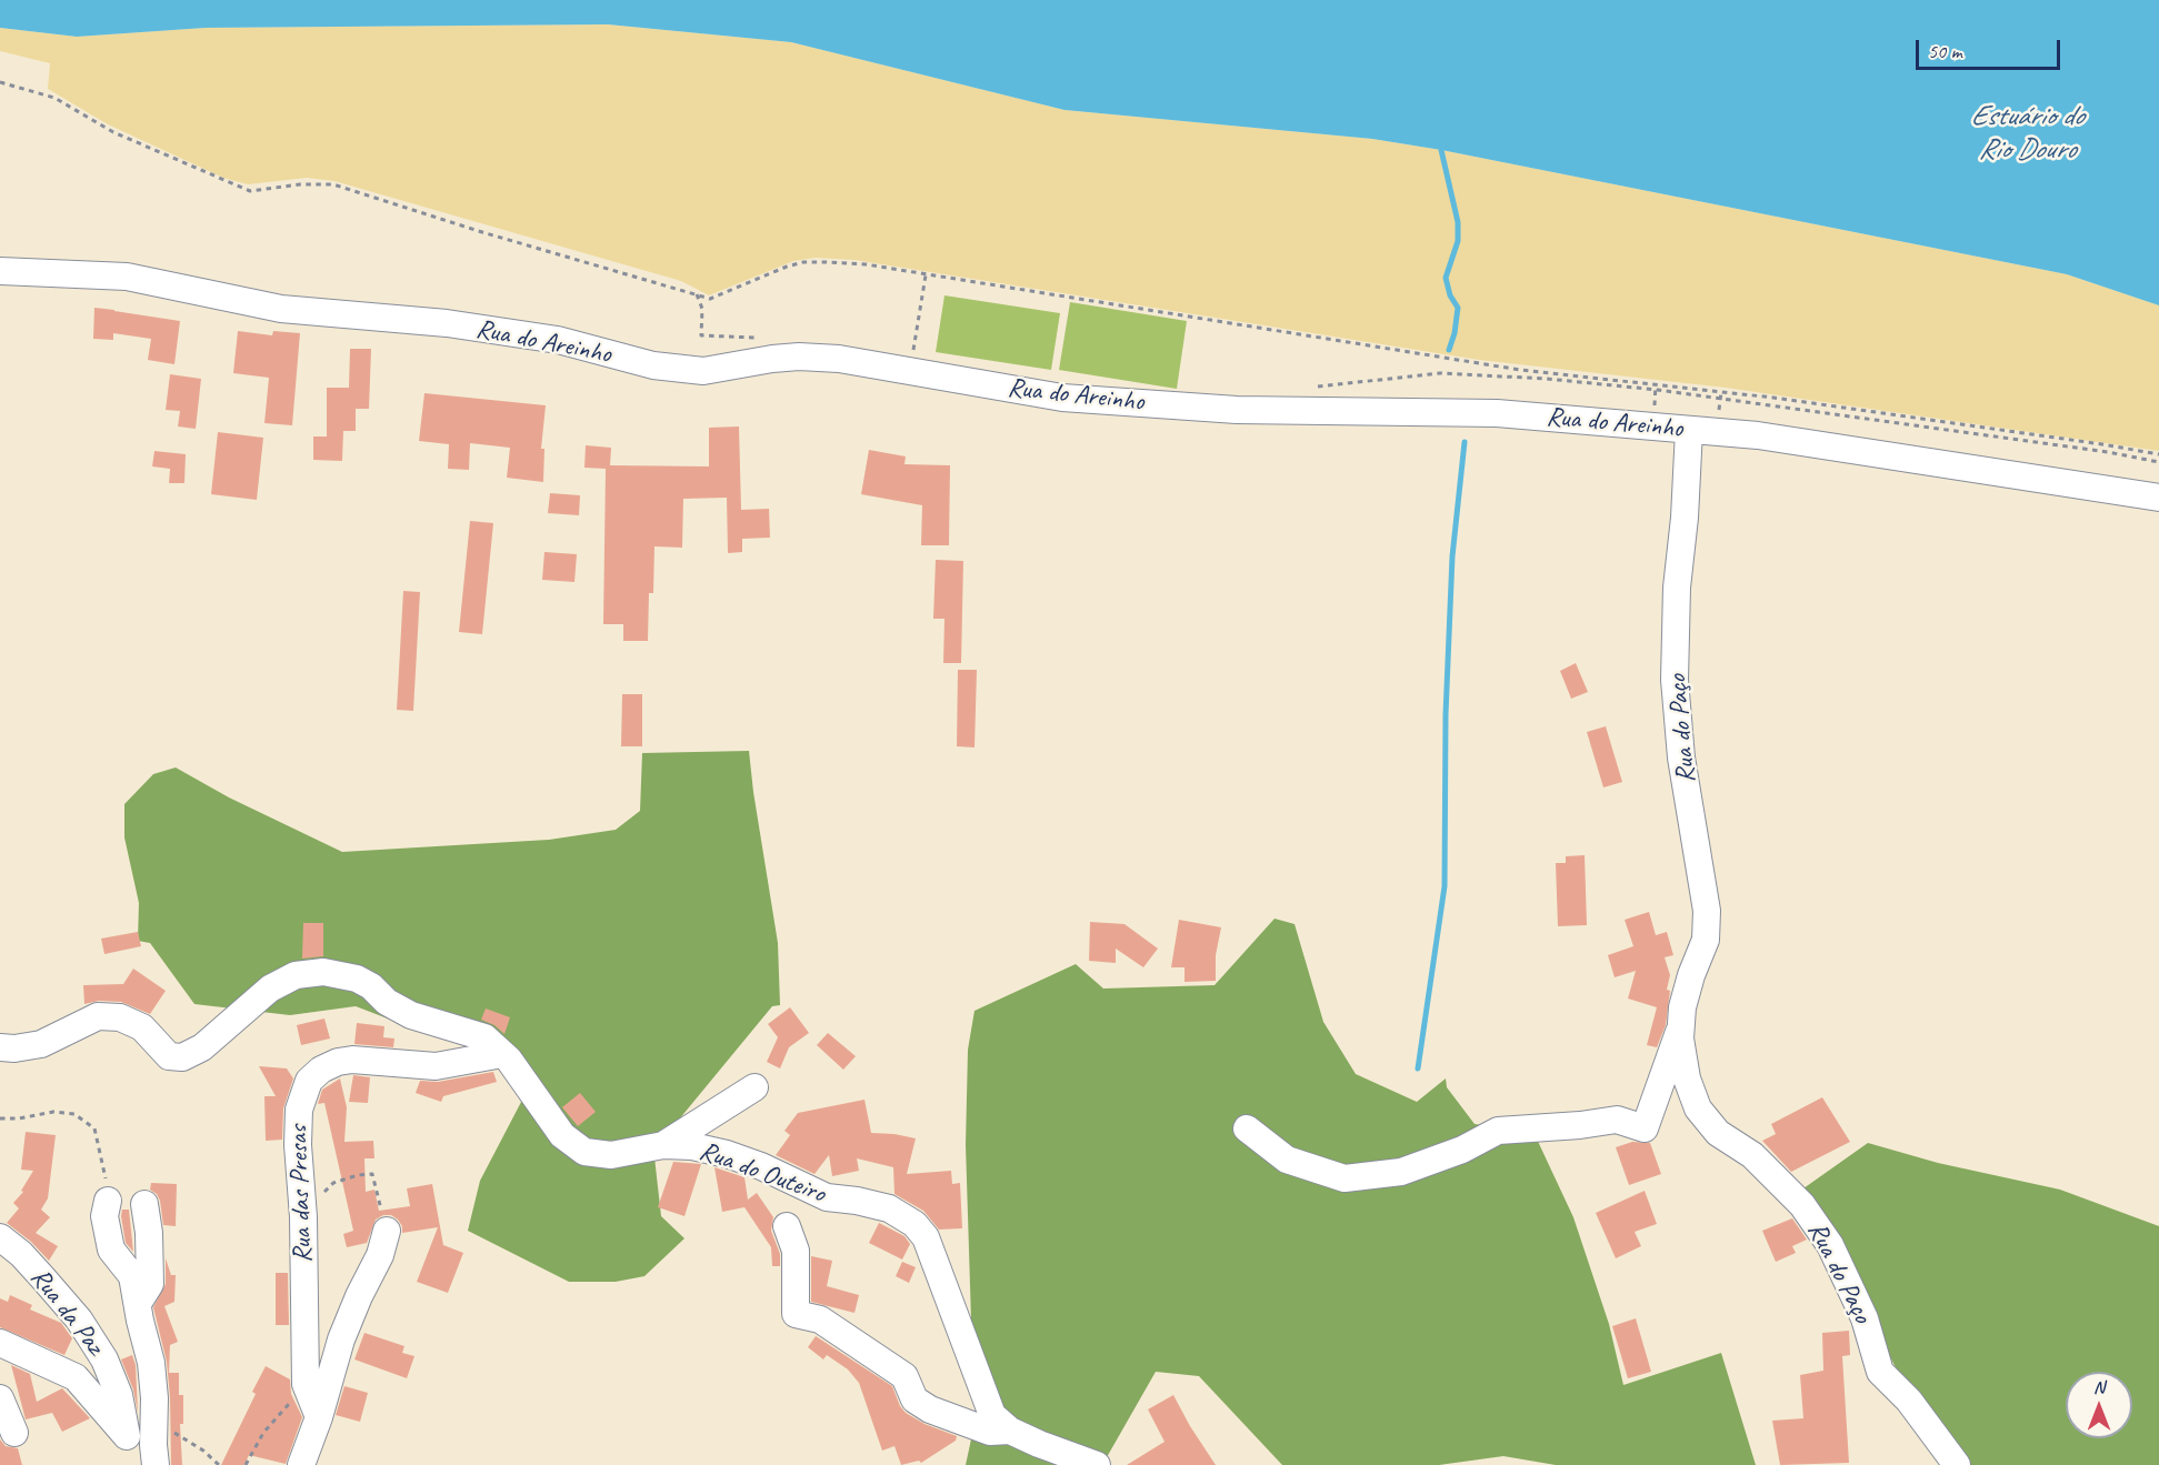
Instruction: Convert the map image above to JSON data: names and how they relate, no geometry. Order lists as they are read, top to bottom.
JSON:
{
  "streets": {
    "street": [
      "Rua do Areinho",
      "Rua do Paço",
      "Rua do Outeiro",
      "Rua das Presas",
      "Rua da Paz"
    ]
  },
  "crossings": [
    ["Rua do Areinho", "Rua do Paço"],
    ["Rua do Outeiro", "Rua das Presas"]
  ],
  "water": ["Estuário do Rio Douro"],
  "scale_bar": "50 m",
  "north": "top"
}
